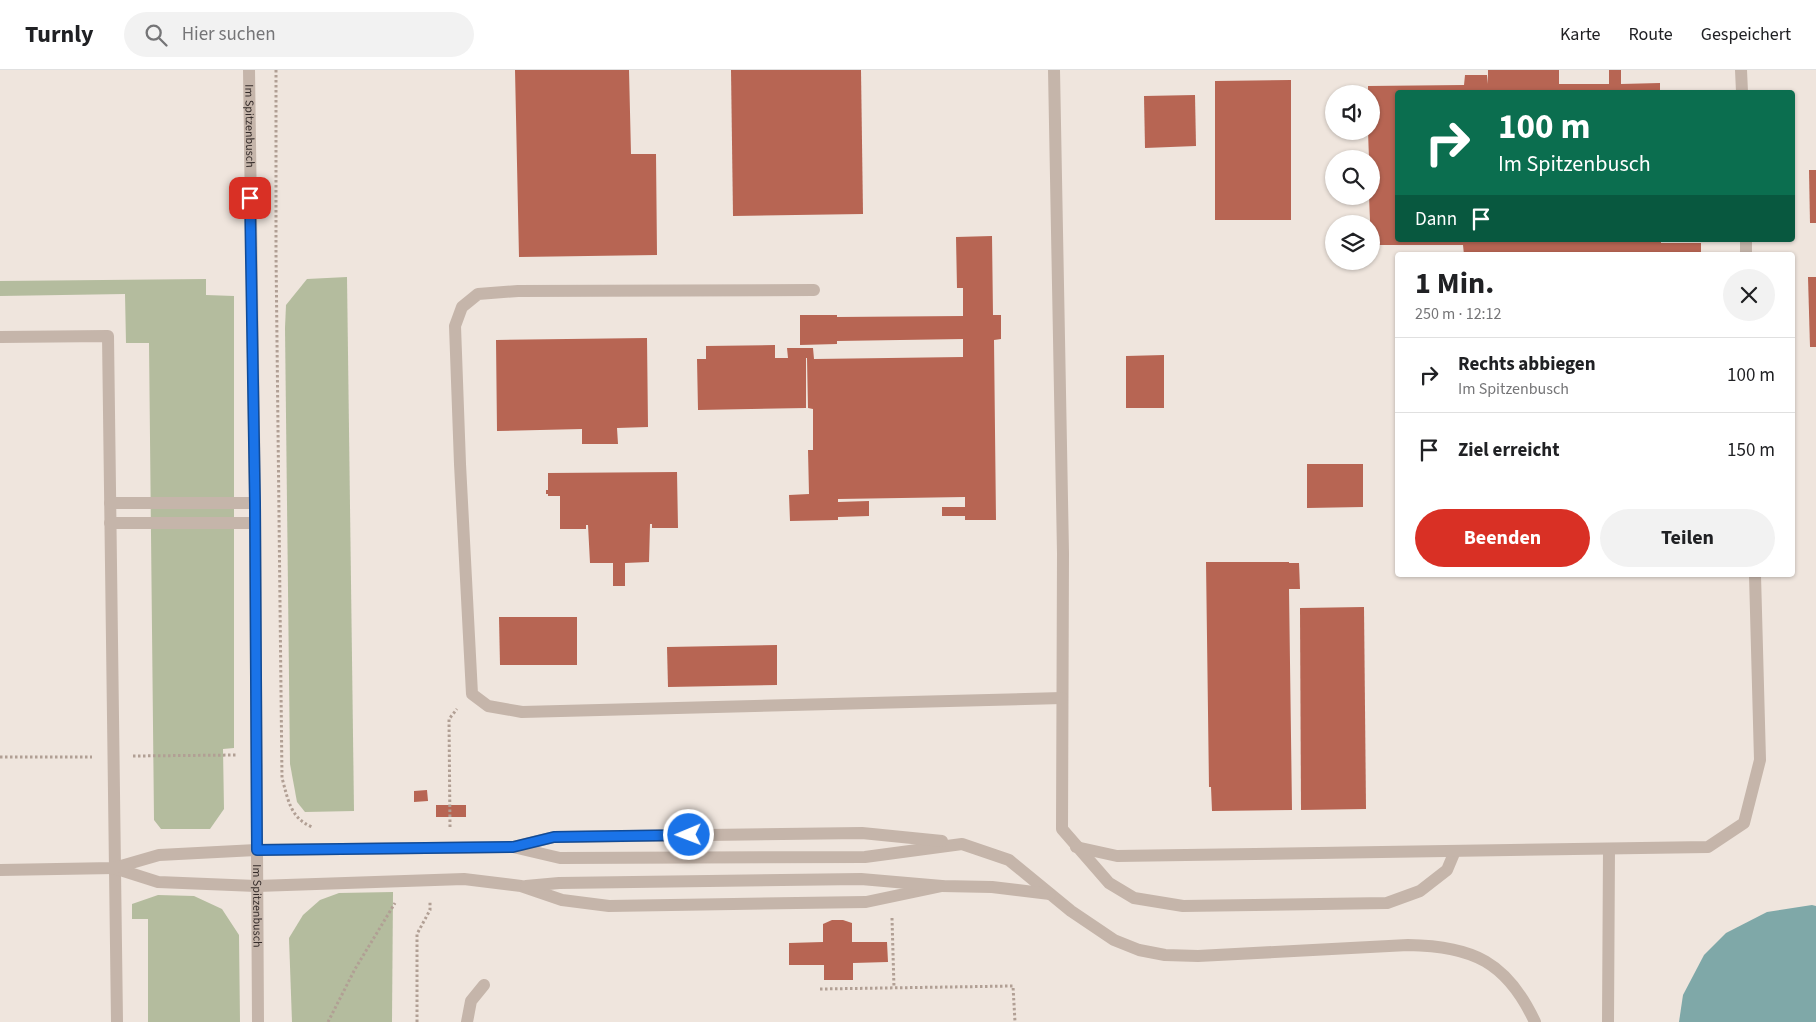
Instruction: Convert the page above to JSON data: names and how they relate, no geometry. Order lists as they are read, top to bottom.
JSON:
{
  "streets": {
    "street": ["Im Spitzenbusch"]
  },
  "page": {
    "header": "Turnly",
    "search": "Hier suchen",
    "nav": ["Karte", "Route", "Gespeichert"],
    "turn": ["100 m", "Im Spitzenbusch"],
    "then": "Dann",
    "heading": ["1 Min.", "250 m · 12:12"],
    "list": [
      {
        "name": "Rechts abbiegen",
        "note": "Im Spitzenbusch",
        "value": "100 m"
      },
      {
        "name": "Ziel erreicht",
        "value": "150 m"
      }
    ],
    "buttons": ["Beenden", "Teilen"]
  }
}
